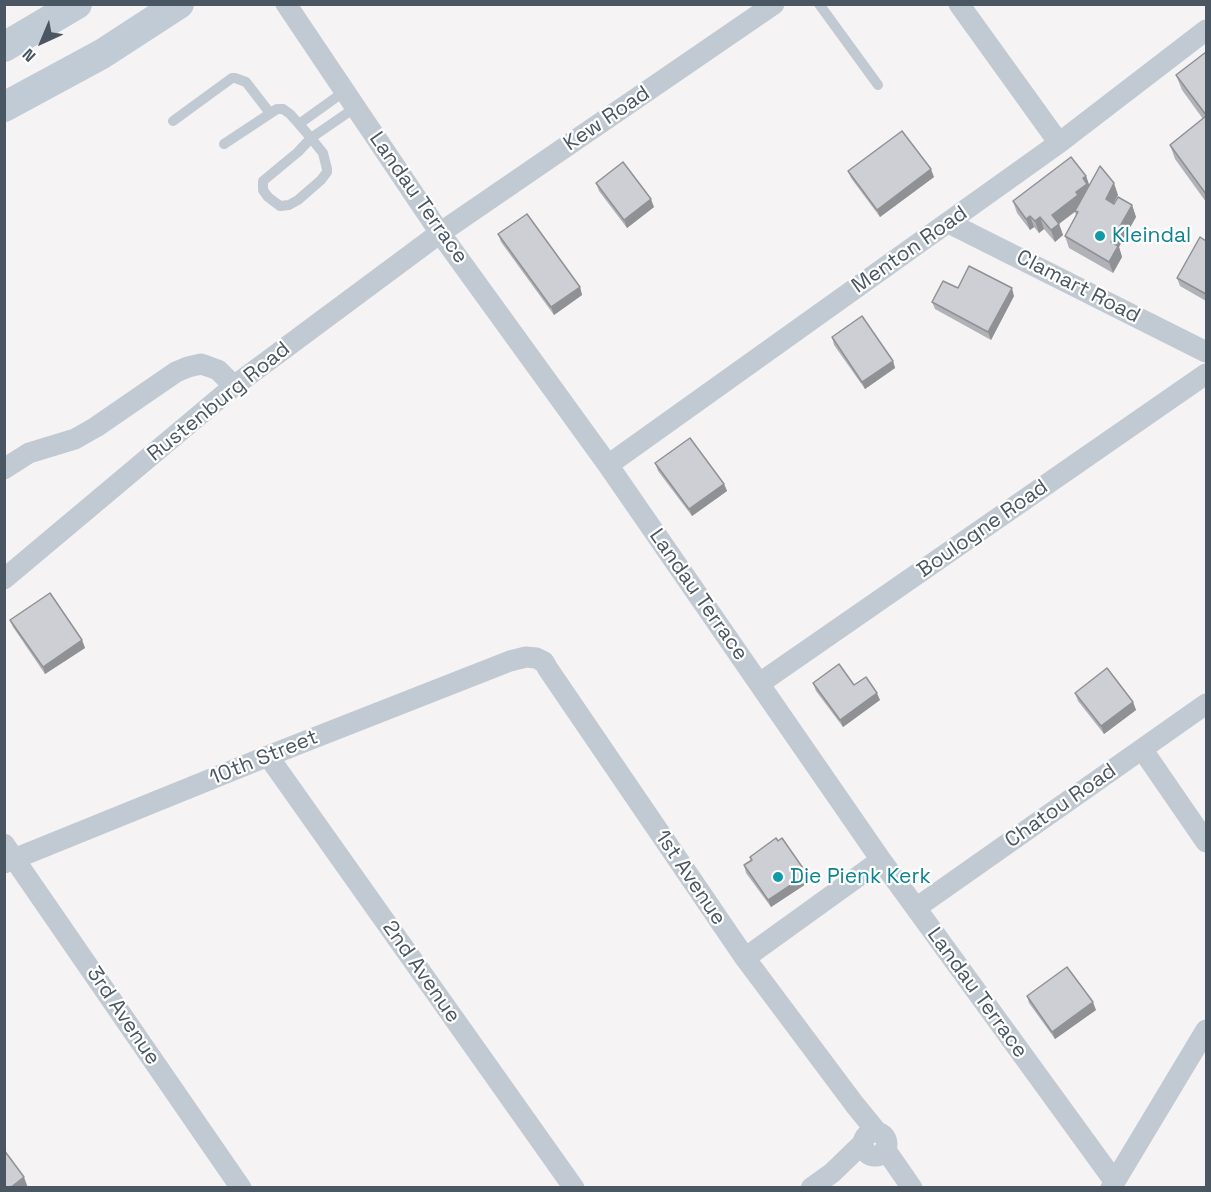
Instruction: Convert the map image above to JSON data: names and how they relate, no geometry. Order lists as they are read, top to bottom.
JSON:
{
  "streets": {
    "street": [
      "Kew Road",
      "Landau Terrace",
      "Menton Road",
      "Clamart Road",
      "Rustenburg Road",
      "Boulogne Road",
      "10th Street",
      "Chatou Road",
      "1st Avenue",
      "2nd Avenue",
      "3rd Avenue"
    ]
  },
  "crossings": [
    ["Kew Road", "Landau Terrace"],
    ["Kew Road", "Rustenburg Road"],
    ["Landau Terrace", "Menton Road"],
    ["Landau Terrace", "Rustenburg Road"],
    ["Landau Terrace", "Boulogne Road"],
    ["Landau Terrace", "Chatou Road"],
    ["Menton Road", "Clamart Road"],
    ["10th Street", "1st Avenue"],
    ["10th Street", "2nd Avenue"],
    ["10th Street", "3rd Avenue"]
  ],
  "places": ["Kleindal", "Die Pienk Kerk"],
  "north": "bottom left"
}
